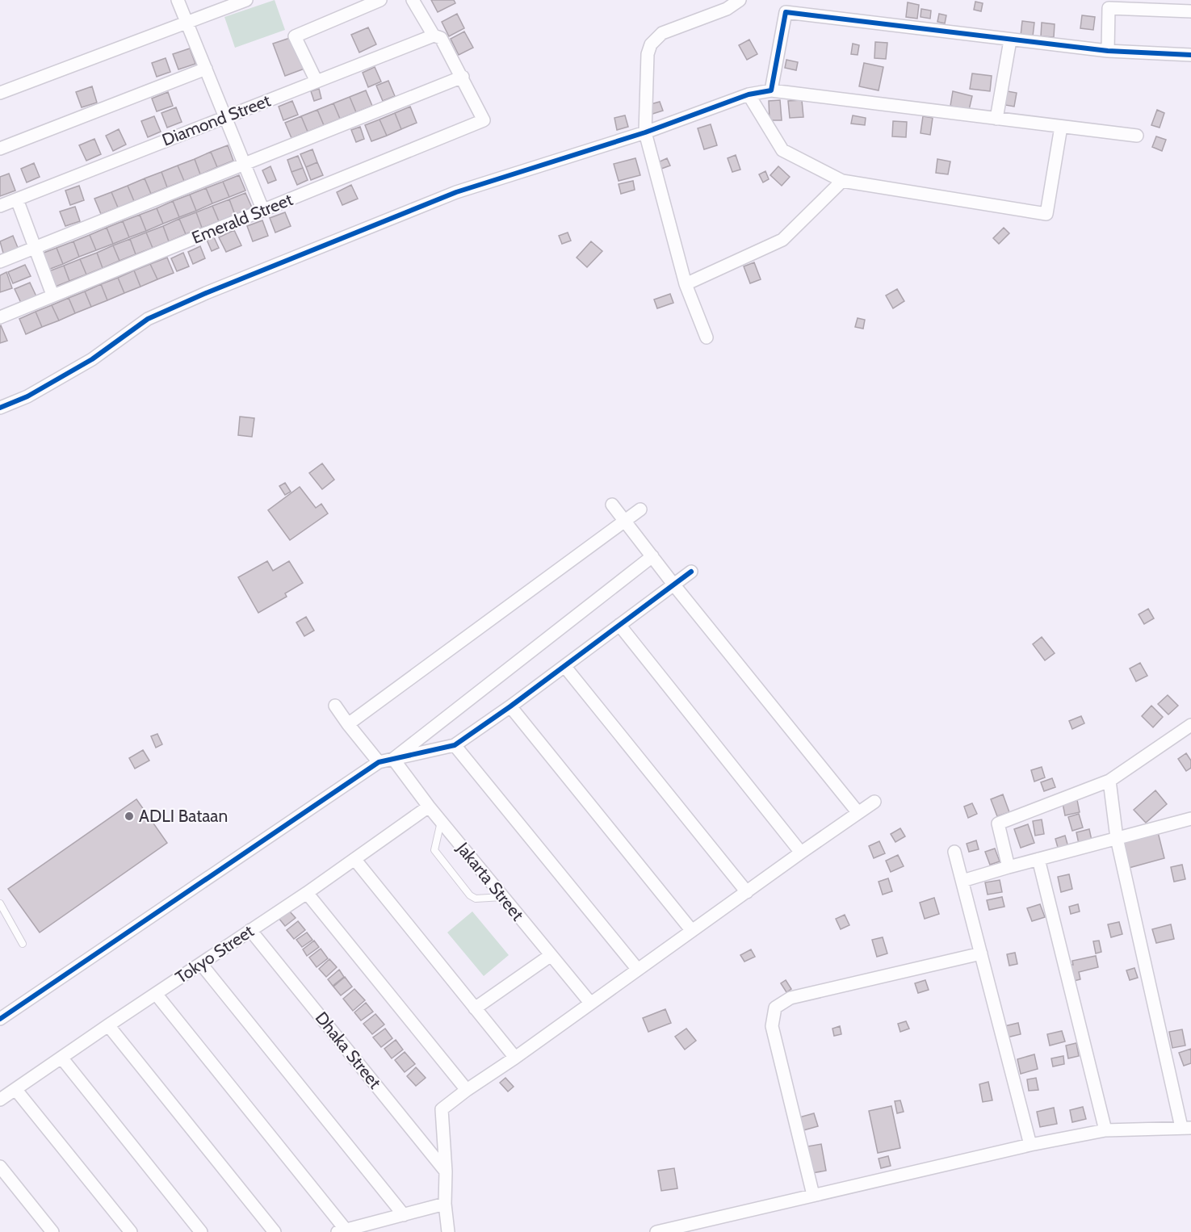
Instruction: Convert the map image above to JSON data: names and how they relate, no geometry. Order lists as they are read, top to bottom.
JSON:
{
  "streets": {
    "street": [
      "Diamond Street",
      "Emerald Street",
      "Jakarta Street",
      "Tokyo Street",
      "Dhaka Street"
    ]
  },
  "crossings": [
    ["Jakarta Street", "Tokyo Street"],
    ["Tokyo Street", "Dhaka Street"]
  ],
  "places": ["ADLI Bataan"]
}
